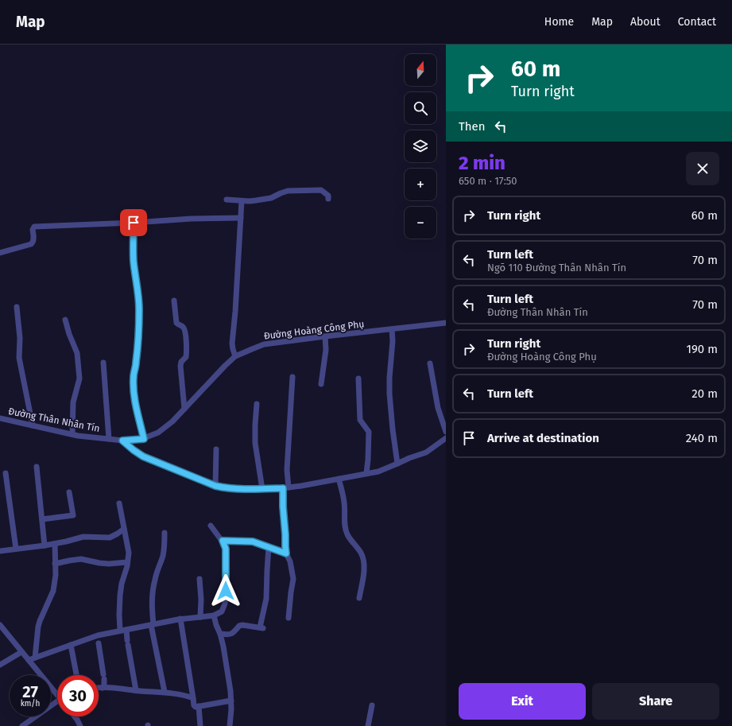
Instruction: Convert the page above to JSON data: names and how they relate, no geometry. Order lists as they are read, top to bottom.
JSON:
{
  "streets": {
    "street": ["Đường Hoàng Công Phụ", "Đường Thân Nhân Tín"]
  },
  "crossings": [
    ["Đường Hoàng Công Phụ", "Đường Thân Nhân Tín"]
  ],
  "north": "top",
  "page": {
    "header": "Map",
    "nav": [
      "Home",
      "Map",
      "About",
      "Contact"
    ],
    "turn": ["60 m", "Turn right"],
    "map_buttons": ["+", "−"],
    "then": "Then",
    "heading": ["2 min", "650 m · 17:50"],
    "list": [
      {
        "name": "Turn right",
        "value": "60 m"
      },
      {
        "name": "Turn left",
        "note": "Ngõ 110 Đường Thân Nhân Tín",
        "value": "70 m"
      },
      {
        "name": "Turn left",
        "note": "Đường Thân Nhân Tín",
        "value": "70 m"
      },
      {
        "name": "Turn right",
        "note": "Đường Hoàng Công Phụ",
        "value": "190 m"
      },
      {
        "name": "Turn left",
        "value": "20 m"
      },
      {
        "name": "Arrive at destination",
        "value": "240 m"
      }
    ],
    "speed": "27 km/h",
    "limit": "30",
    "buttons": ["Exit", "Share"]
  }
}
